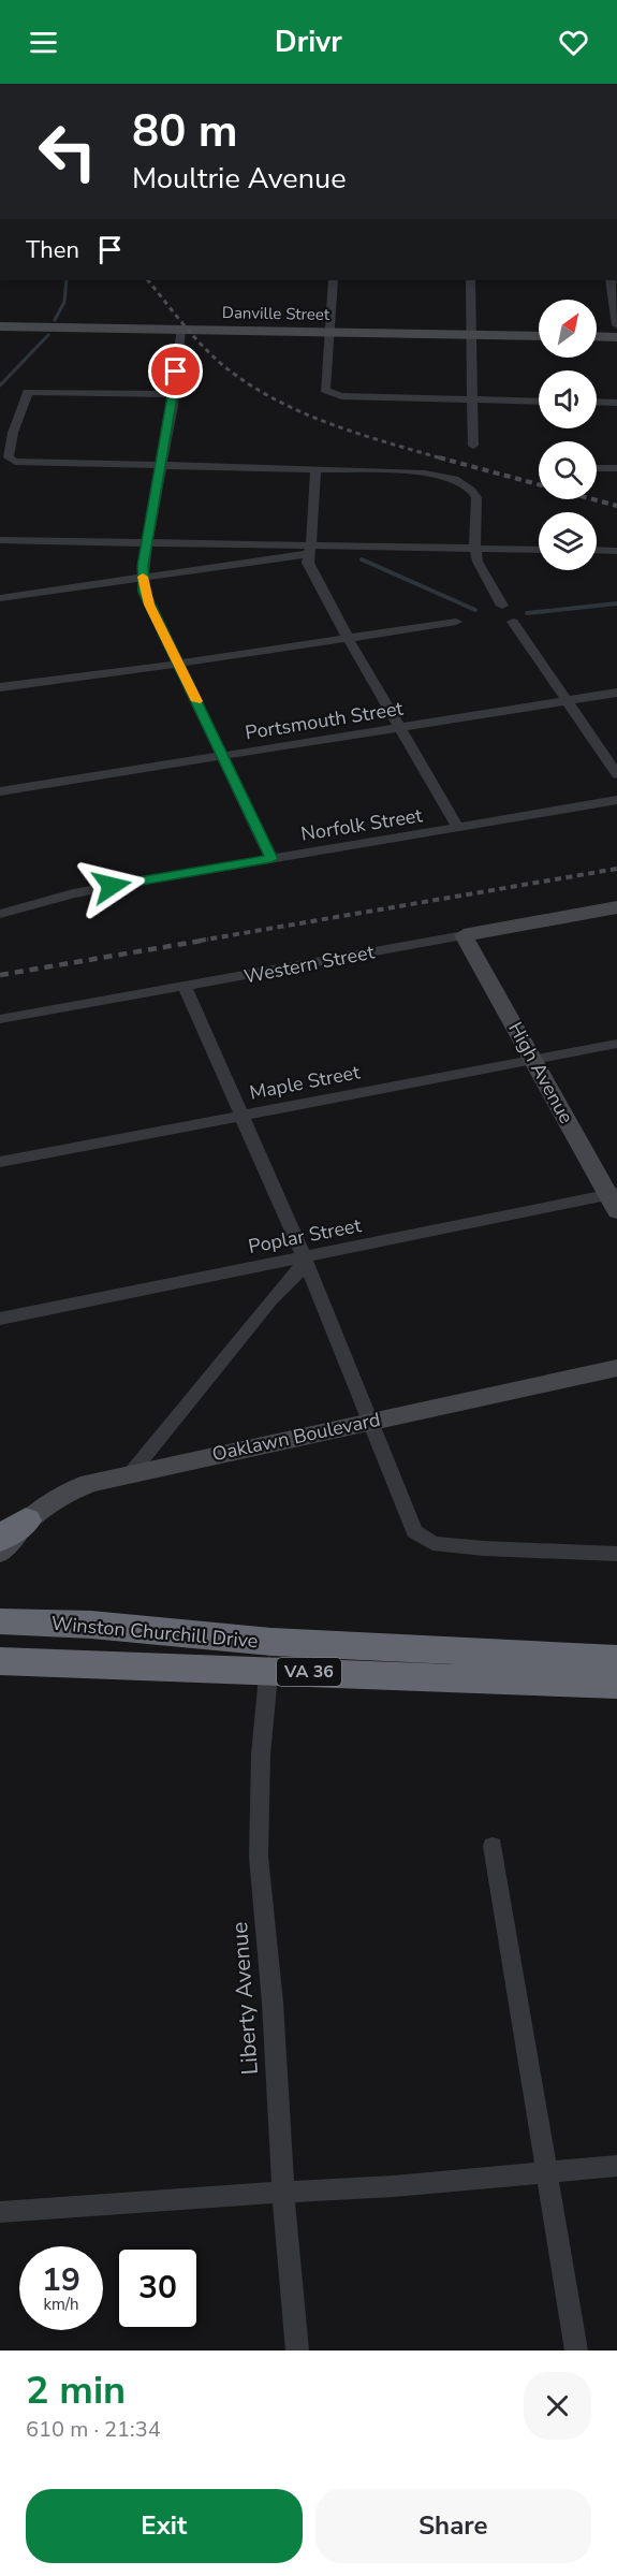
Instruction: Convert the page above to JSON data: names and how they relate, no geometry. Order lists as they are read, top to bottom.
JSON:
{
  "streets": {
    "highway": ["Winston Churchill Drive", "VA 36"],
    "street": [
      "Danville Street",
      "Portsmouth Street",
      "Norfolk Street",
      "Western Street",
      "High Avenue",
      "Maple Street",
      "Poplar Street",
      "Oaklawn Boulevard",
      "Liberty Avenue"
    ]
  },
  "crossings": [
    ["Western Street", "High Avenue"],
    ["High Avenue", "Maple Street"],
    ["High Avenue", "Poplar Street"],
    ["Winston Churchill Drive", "Liberty Avenue"]
  ],
  "north": "top right",
  "page": {
    "header": "Drivr",
    "turn": ["80 m", "Moultrie Avenue"],
    "then": "Then",
    "speed": "19 km/h",
    "limit": "30",
    "heading": ["2 min", "610 m · 21:34"],
    "buttons": ["Exit", "Share"]
  }
}
